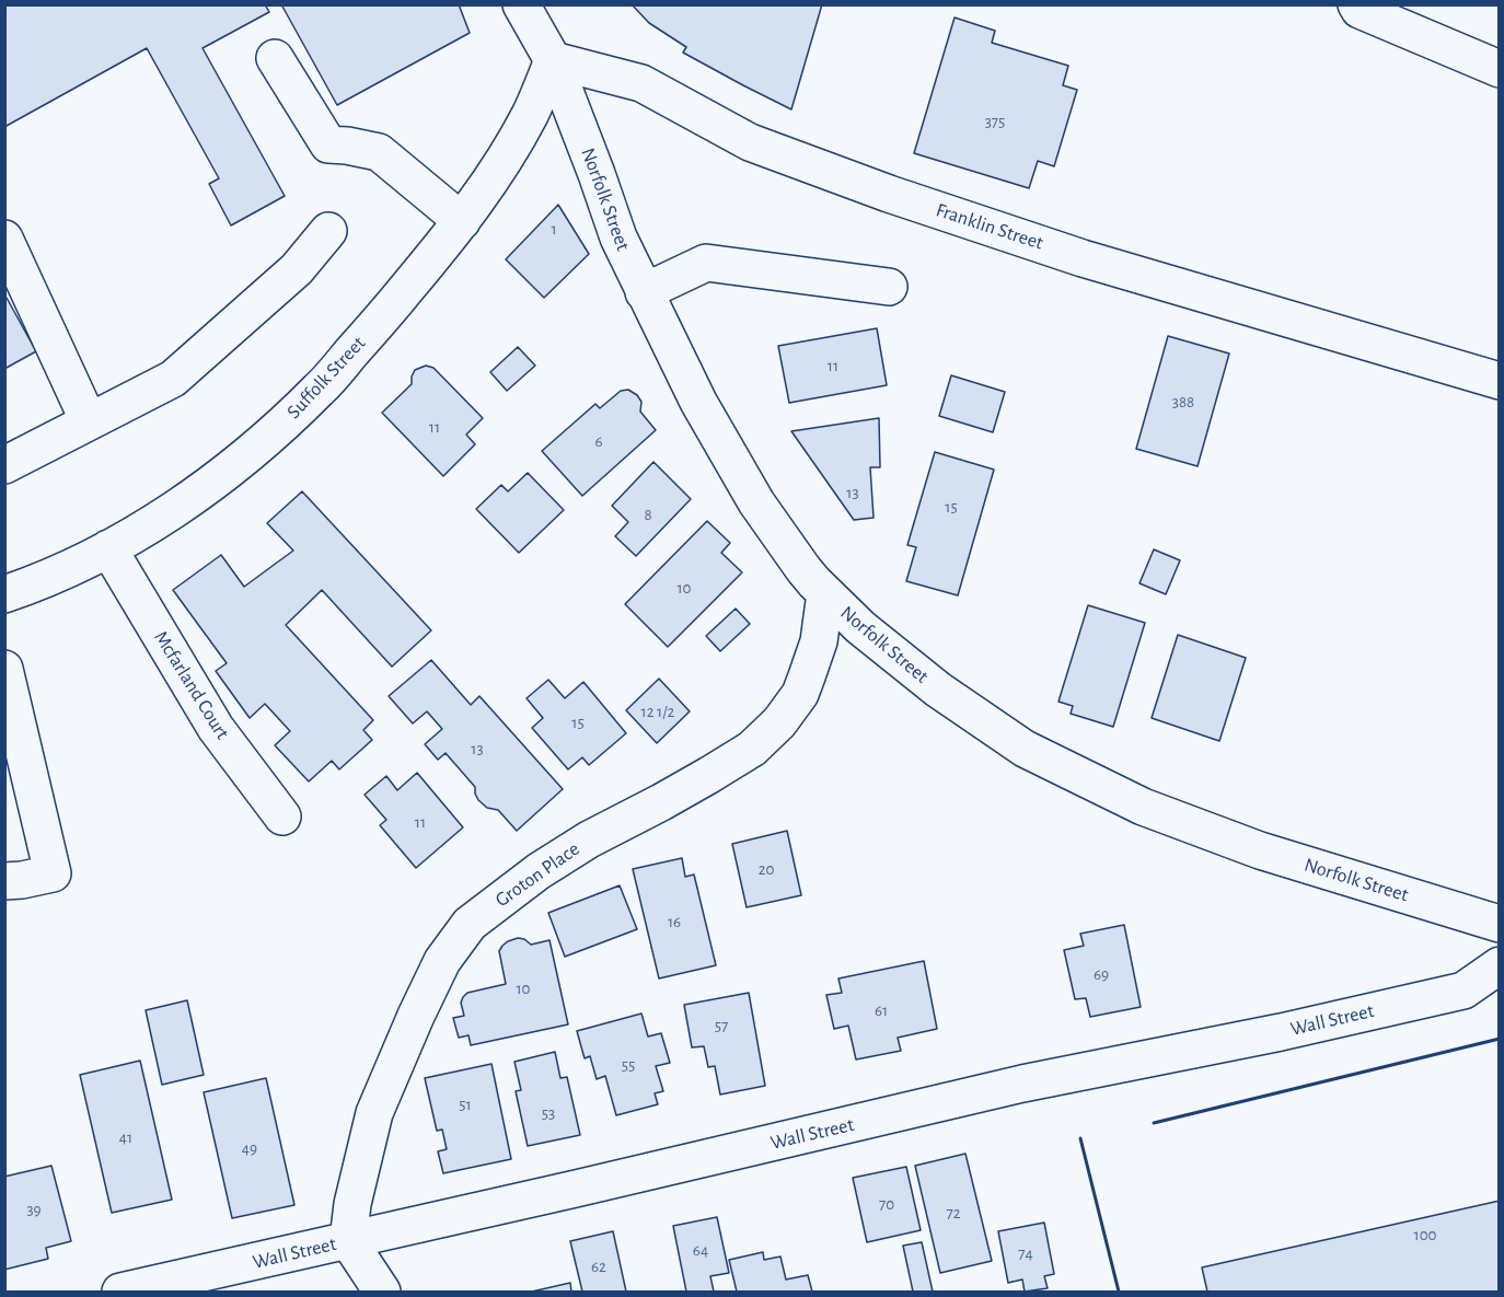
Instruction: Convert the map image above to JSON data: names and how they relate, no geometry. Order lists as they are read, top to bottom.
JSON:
{
  "streets": {
    "street": [
      "Norfolk Street",
      "Franklin Street",
      "Suffolk Street",
      "Mcfarland Court",
      "Groton Place",
      "Wall Street"
    ]
  },
  "crossings": [
    ["Norfolk Street", "Franklin Street"],
    ["Norfolk Street", "Suffolk Street"],
    ["Norfolk Street", "Groton Place"],
    ["Franklin Street", "Suffolk Street"],
    ["Suffolk Street", "Mcfarland Court"],
    ["Groton Place", "Wall Street"]
  ],
  "house_numbers": [
    "375",
    "1",
    "11",
    "388",
    "11",
    "6",
    "13",
    "15",
    "8",
    "10",
    "12 1/2",
    "15",
    "13",
    "11",
    "20",
    "16",
    "69",
    "10",
    "61",
    "57",
    "55",
    "51",
    "53",
    "41",
    "49",
    "70",
    "39",
    "72",
    "100",
    "64",
    "74",
    "62"
  ]
}
